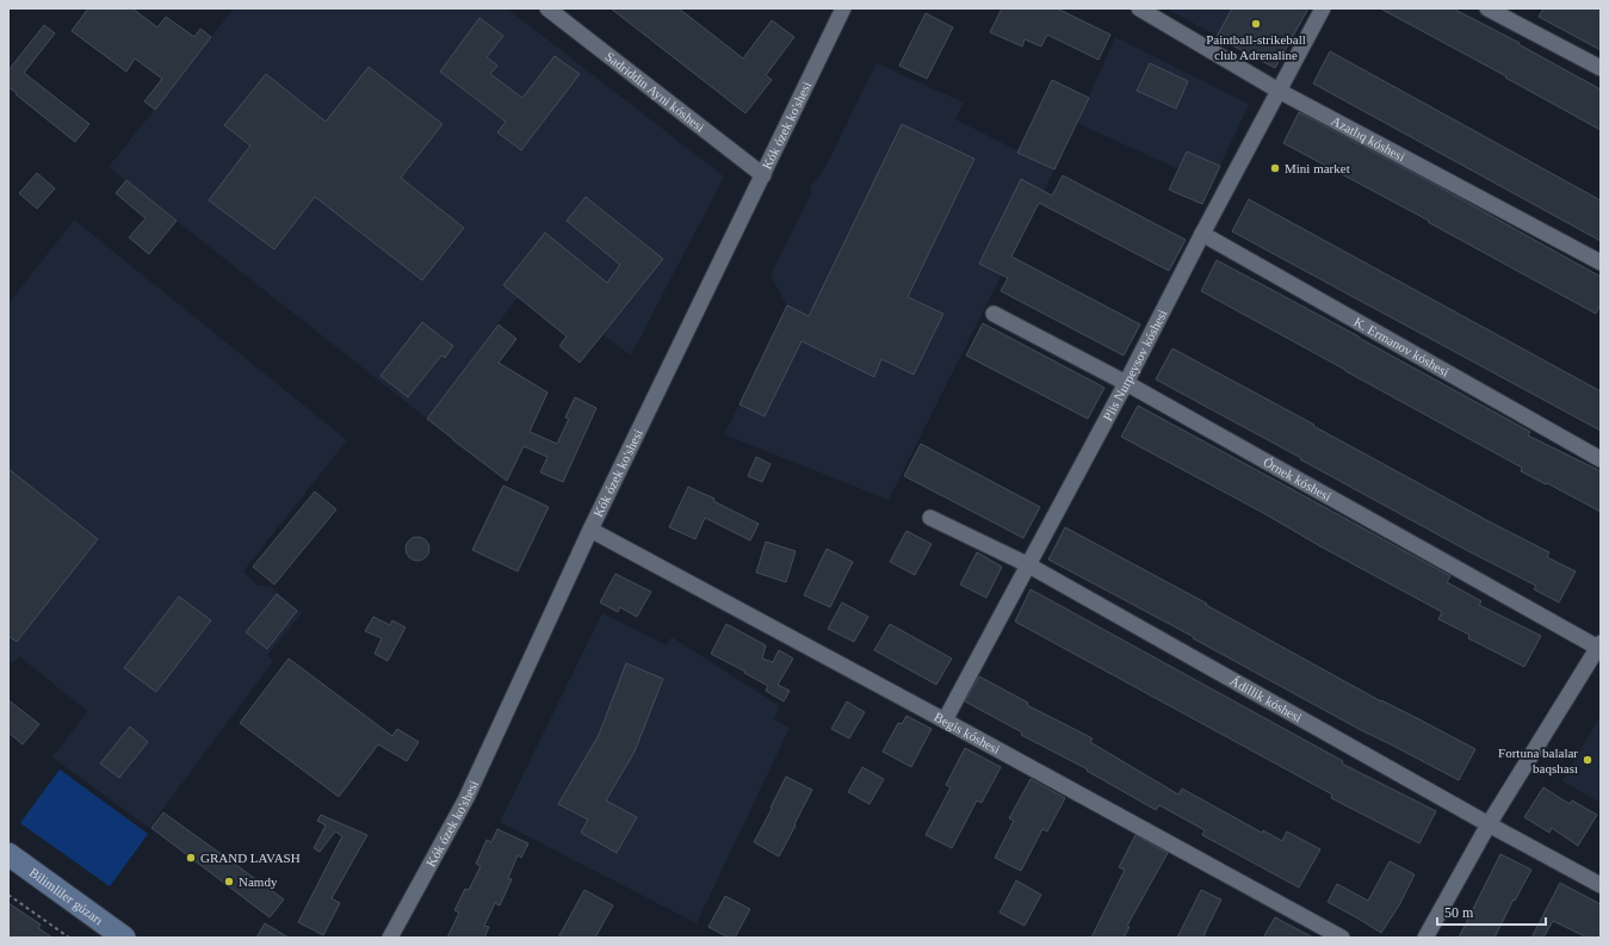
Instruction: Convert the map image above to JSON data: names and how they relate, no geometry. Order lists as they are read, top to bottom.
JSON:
{
  "streets": {
    "main road": ["Bilimliler gúzarı"],
    "street": [
      "Sadriddin Ayni kóshesi",
      "Kók ózek ko'shesi",
      "Azatlıq kóshesi",
      "K. Ermanov kóshesi",
      "Plis Nurpeysov kóshesi",
      "Órnek kóshesi",
      "Ádillik kóshesi",
      "Begis kóshesi"
    ]
  },
  "crossings": [
    ["Sadriddin Ayni kóshesi", "Kók ózek ko'shesi"],
    ["Kók ózek ko'shesi", "Begis kóshesi"],
    ["Azatlıq kóshesi", "Plis Nurpeysov kóshesi"],
    ["K. Ermanov kóshesi", "Plis Nurpeysov kóshesi"],
    ["Plis Nurpeysov kóshesi", "Órnek kóshesi"],
    ["Plis Nurpeysov kóshesi", "Ádillik kóshesi"],
    ["Plis Nurpeysov kóshesi", "Begis kóshesi"]
  ],
  "places": [
    "Paintball-strikeball club Adrenaline",
    "Mini market",
    "Fortuna balalar baqshası",
    "GRAND LAVASH",
    "Namdy"
  ],
  "scale_bar": "50 m"
}
